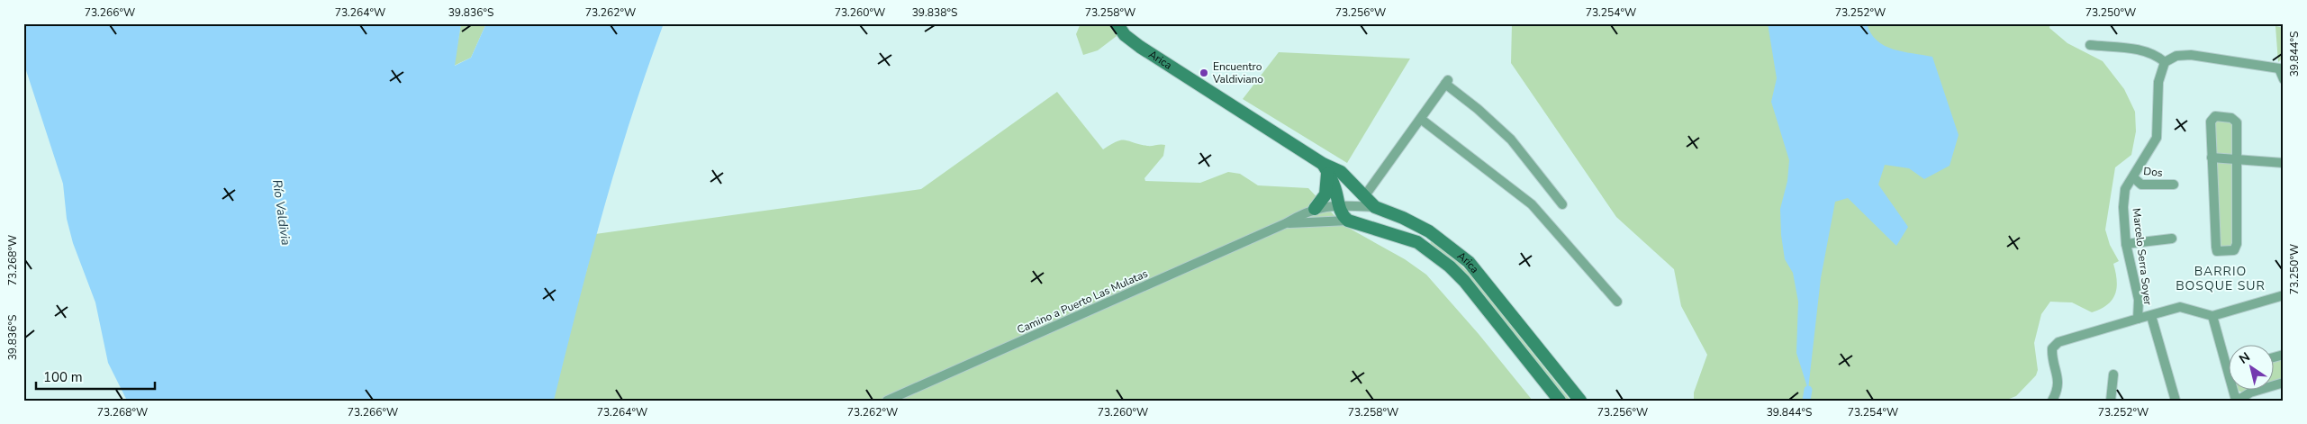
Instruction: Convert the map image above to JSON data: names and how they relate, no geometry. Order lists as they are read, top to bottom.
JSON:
{
  "streets": {
    "main road": ["Arica"],
    "street": ["Dos", "Marcelo Serra Soyer", "Camino a Puerto Las Mulatas"]
  },
  "crossings": [
    ["Arica", "Camino a Puerto Las Mulatas"],
    ["Dos", "Marcelo Serra Soyer"]
  ],
  "districts": ["BARRIO BOSQUE SUR"],
  "water": ["Río Valdivia"],
  "places": ["Encuentro Valdiviano"],
  "scale_bar": "100 m",
  "north": "top left",
  "coordinates": [
    "73.266°W",
    "73.264°W",
    "39.836°S",
    "73.262°W",
    "73.260°W",
    "39.838°S",
    "73.258°W",
    "73.256°W",
    "73.254°W",
    "73.252°W",
    "73.250°W",
    "39.844°S",
    "73.268°W"
  ]
}
